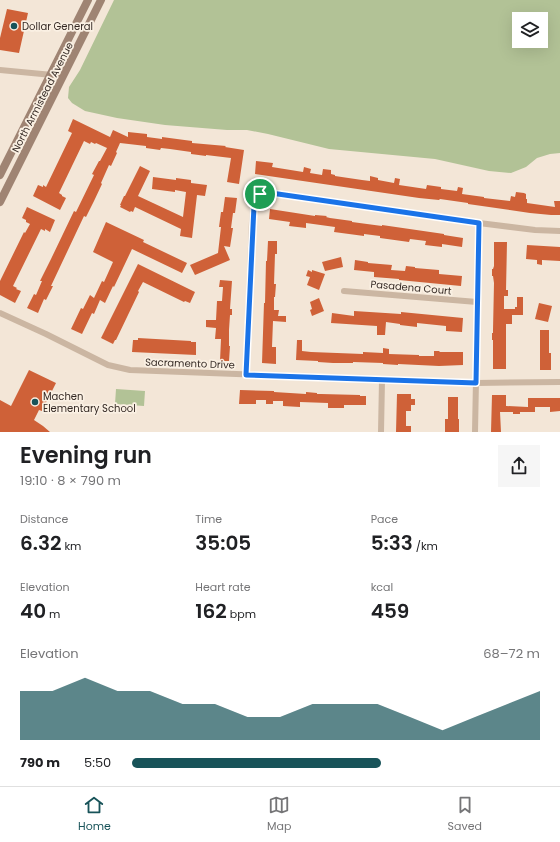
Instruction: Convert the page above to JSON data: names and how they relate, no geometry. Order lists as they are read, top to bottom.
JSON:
{
  "streets": {
    "main road": ["North Armistead Avenue"],
    "street": ["Pasadena Court", "Sacramento Drive"]
  },
  "places": ["Dollar General", "Machen Elementary School"],
  "page": {
    "heading": ["Evening run", "19:10 · 8 × 790 m"],
    "stats": [
      ["Distance", "6.32 km"],
      ["Time", "35:05"],
      ["Pace", "5:33 /km"],
      ["Elevation", "40 m"],
      ["Heart rate", "162 bpm"],
      ["kcal", "459"]
    ],
    "chart": ["Elevation", "68–72 m"],
    "list": [
      {
        "name": "790 m",
        "note": "5:50"
      }
    ],
    "tabs": ["Home", "Map", "Saved"]
  }
}
